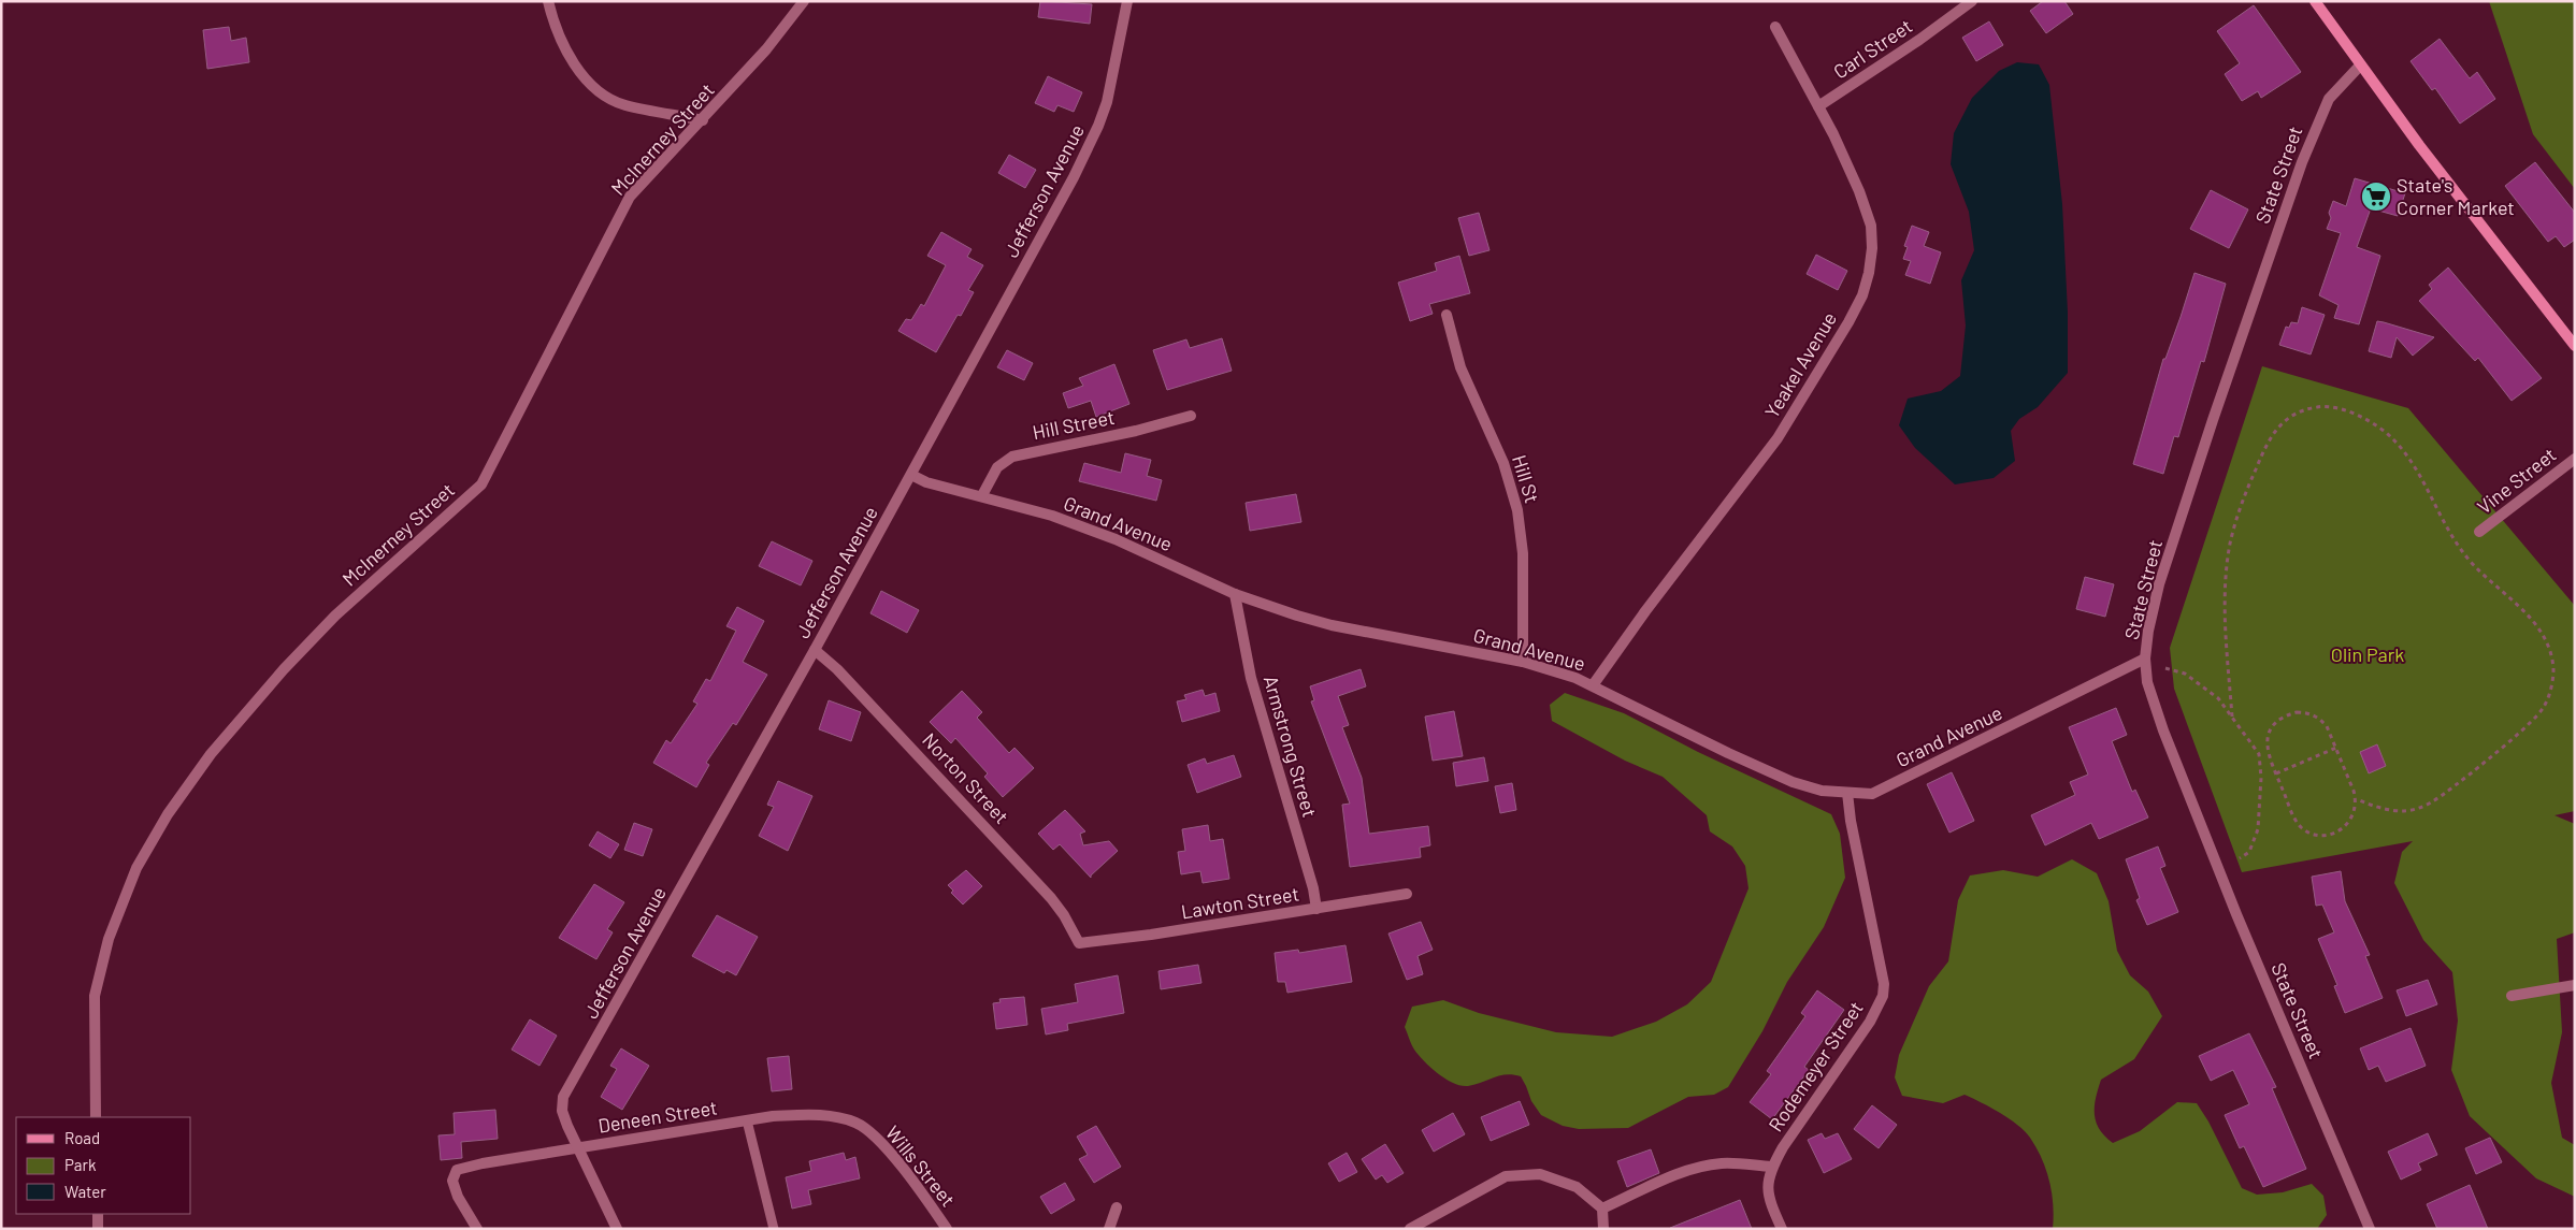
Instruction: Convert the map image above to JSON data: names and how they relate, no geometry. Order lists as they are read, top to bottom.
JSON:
{
  "streets": {
    "street": [
      "Carl Street",
      "McInerney Street",
      "State Street",
      "Jefferson Avenue",
      "Yeakel Avenue",
      "Hill Street",
      "Hill St",
      "Vine Street",
      "Grand Avenue",
      "Armstrong Street",
      "Norton Street",
      "Lawton Street",
      "Rodemeyer Street",
      "Deneen Street",
      "Wills Street"
    ]
  },
  "crossings": [
    ["Carl Street", "Yeakel Avenue"],
    ["State Street", "Grand Avenue"],
    ["Jefferson Avenue", "Grand Avenue"],
    ["Jefferson Avenue", "Norton Street"],
    ["Jefferson Avenue", "Deneen Street"],
    ["Yeakel Avenue", "Grand Avenue"],
    ["Hill Street", "Grand Avenue"],
    ["Hill St", "Grand Avenue"],
    ["Grand Avenue", "Armstrong Street"],
    ["Grand Avenue", "Rodemeyer Street"],
    ["Armstrong Street", "Lawton Street"],
    ["Norton Street", "Lawton Street"],
    ["Deneen Street", "Wills Street"]
  ],
  "parks": ["Olin Park"],
  "places": {
    "supermarket": ["State's Corner Market"]
  },
  "legend": ["Road", "Park", "Water"]
}
